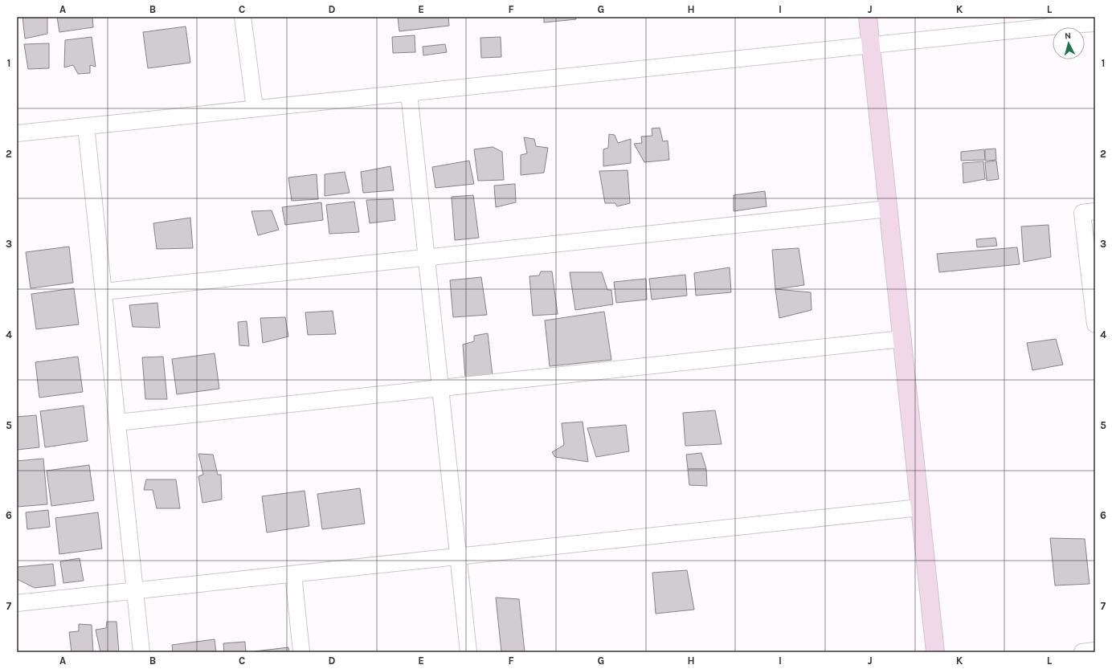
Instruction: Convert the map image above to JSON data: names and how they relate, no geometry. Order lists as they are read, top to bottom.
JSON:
{
  "north": "top",
  "grid": {
    "columns": [
      "A",
      "B",
      "C",
      "D",
      "E",
      "F",
      "G",
      "H",
      "I",
      "J",
      "K",
      "L"
    ],
    "rows": [
      "1",
      "2",
      "3",
      "4",
      "5",
      "6",
      "7"
    ]
  }
}
